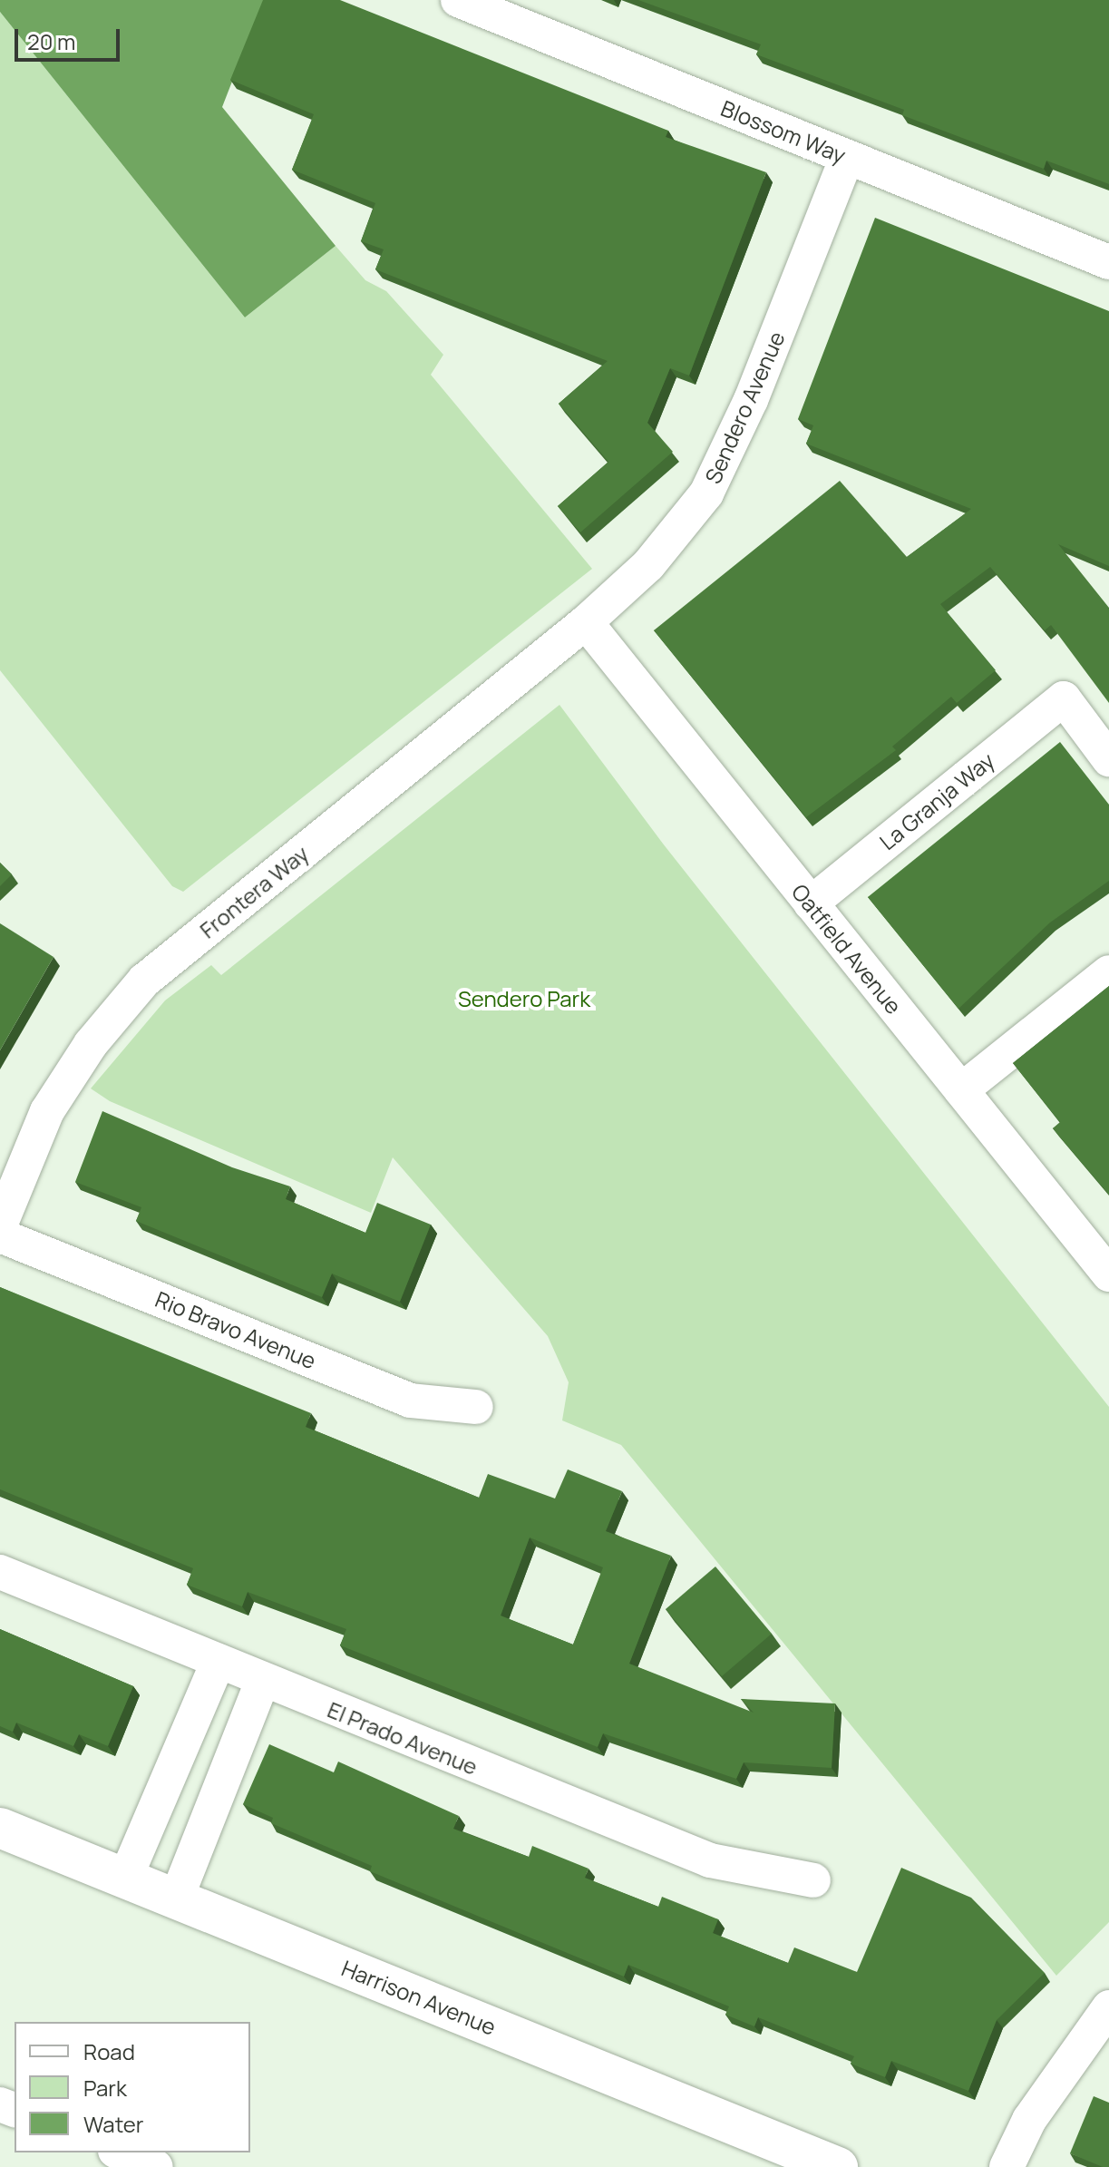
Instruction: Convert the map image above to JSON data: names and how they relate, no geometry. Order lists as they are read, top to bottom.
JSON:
{
  "streets": {
    "street": [
      "Blossom Way",
      "Sendero Avenue",
      "La Granja Way",
      "Frontera Way",
      "Oatfield Avenue",
      "Rio Bravo Avenue",
      "El Prado Avenue",
      "Harrison Avenue"
    ]
  },
  "crossings": [
    ["Blossom Way", "Sendero Avenue"],
    ["Sendero Avenue", "Frontera Way"],
    ["Sendero Avenue", "Oatfield Avenue"],
    ["La Granja Way", "Oatfield Avenue"],
    ["Frontera Way", "Oatfield Avenue"]
  ],
  "parks": ["Sendero Park"],
  "legend": ["Road", "Park", "Water"],
  "scale_bar": "20 m"
}
